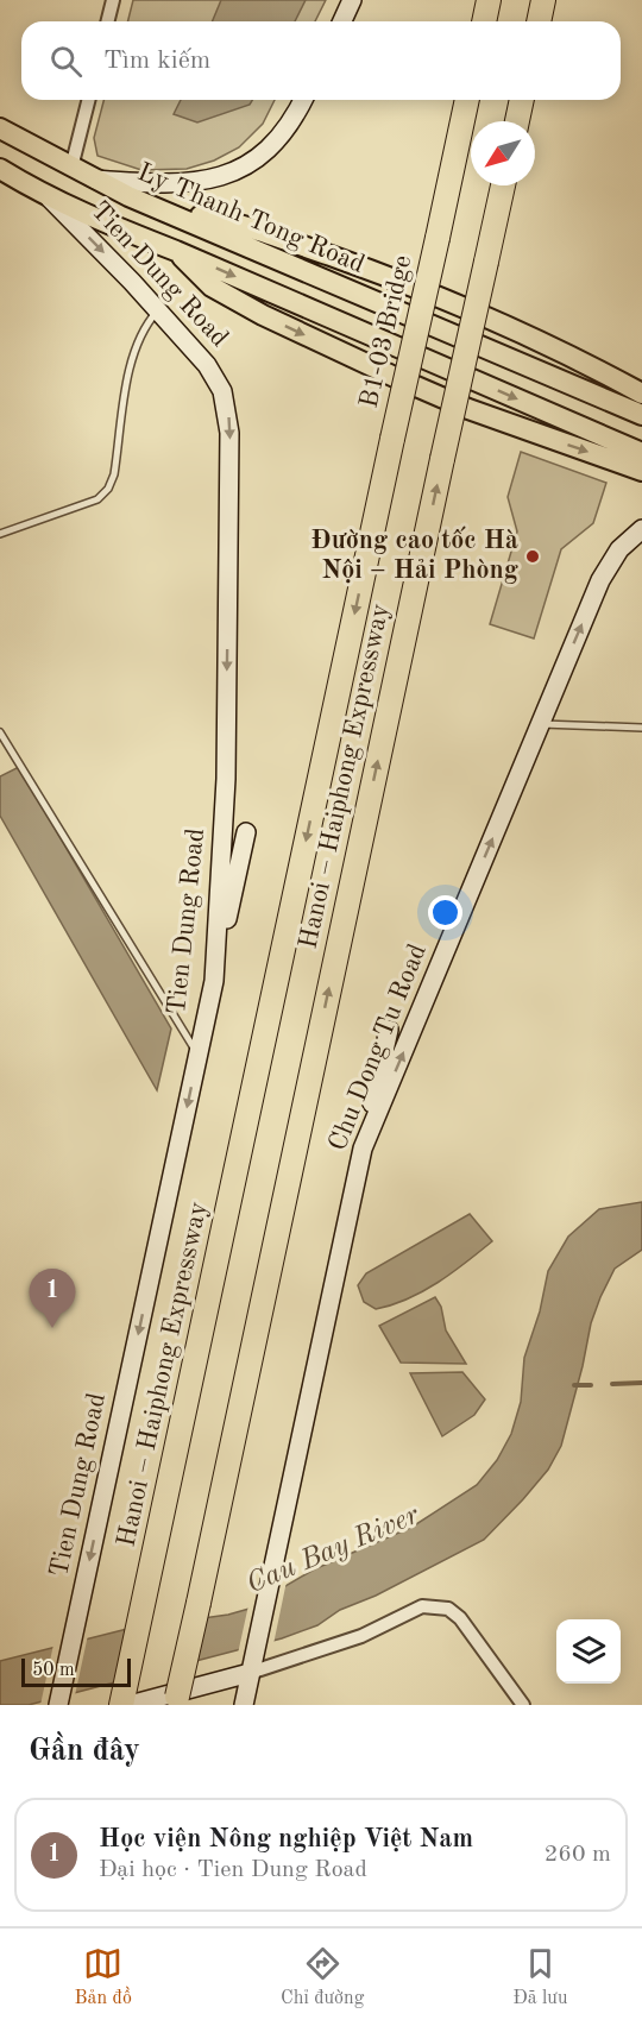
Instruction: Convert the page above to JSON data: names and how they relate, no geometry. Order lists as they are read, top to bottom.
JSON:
{
  "streets": {
    "highway": ["B1-03 Bridge", "Hanoi – Haiphong Expressway"],
    "main road": ["Ly Thanh Tong Road", "Tien Dung Road", "Chu Dong Tu Road"]
  },
  "crossings": [
    ["B1-03 Bridge", "Hanoi – Haiphong Expressway"]
  ],
  "one_way": ["Tien Dung Road", "Chu Dong Tu Road"],
  "water": ["Cau Bay River"],
  "places": ["Đường cao tốc Hà Nội – Hải Phòng"],
  "scale_bar": "50 m",
  "north": "bottom left",
  "page": {
    "search": "Tìm kiếm",
    "pins": "1",
    "scale": "50 m",
    "heading": "Gần đây",
    "list": [
      {
        "mark": "1",
        "name": "Học viện Nông nghiệp Việt Nam",
        "note": "Đại học · Tien Dung Road",
        "value": "260 m"
      }
    ],
    "nav": ["Bản đồ", "Chỉ đường", "Đã lưu"]
  }
}
